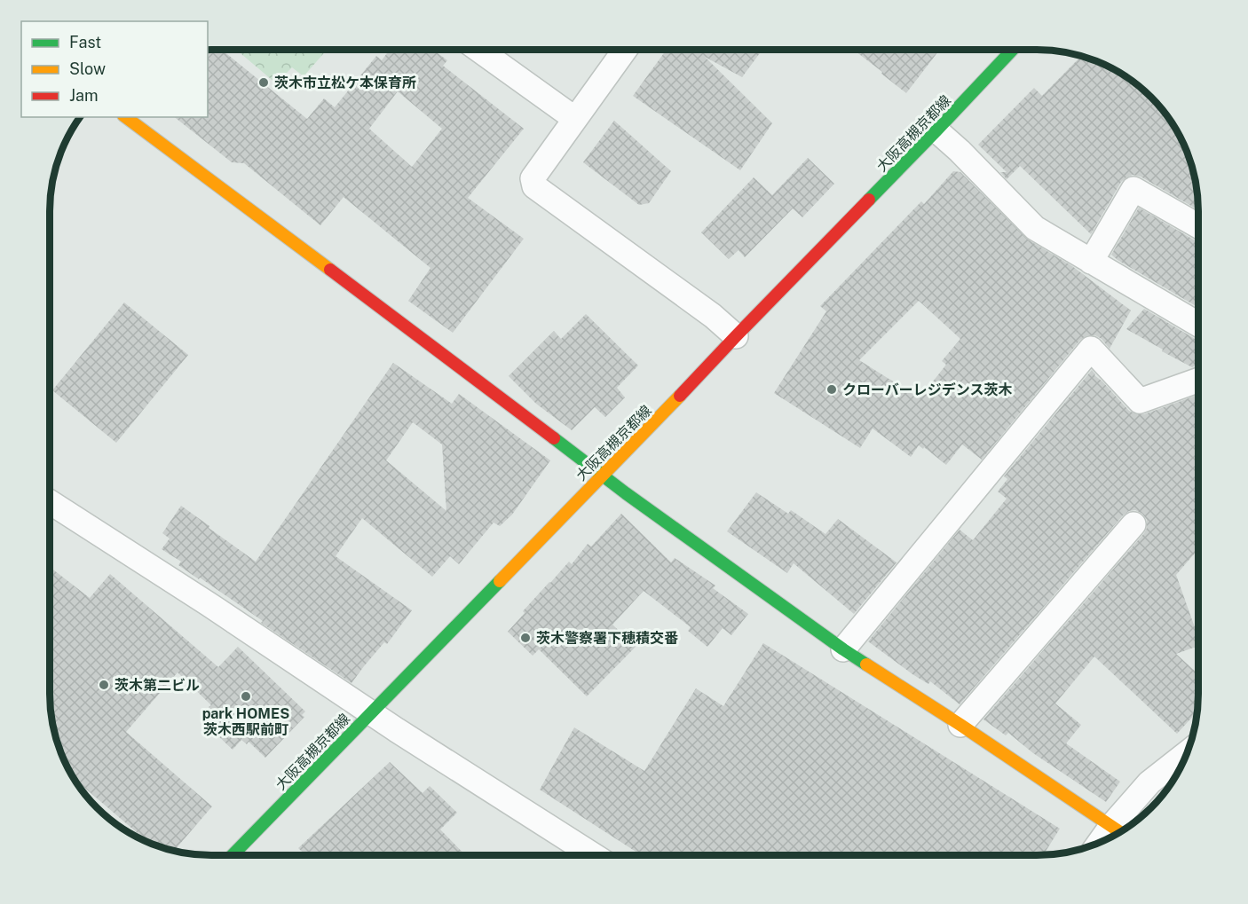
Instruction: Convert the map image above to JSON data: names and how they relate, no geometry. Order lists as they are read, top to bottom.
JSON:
{
  "streets": {
    "street": ["大阪高槻京都線"]
  },
  "places": [
    "茨木市立松ケ本保育所",
    "クローバーレジデンス茨木",
    "茨木警察署下穂積交番",
    "茨木第二ビル",
    "park HOMES 茨木西駅前町"
  ],
  "legend": ["Fast", "Slow", "Jam"]
}
